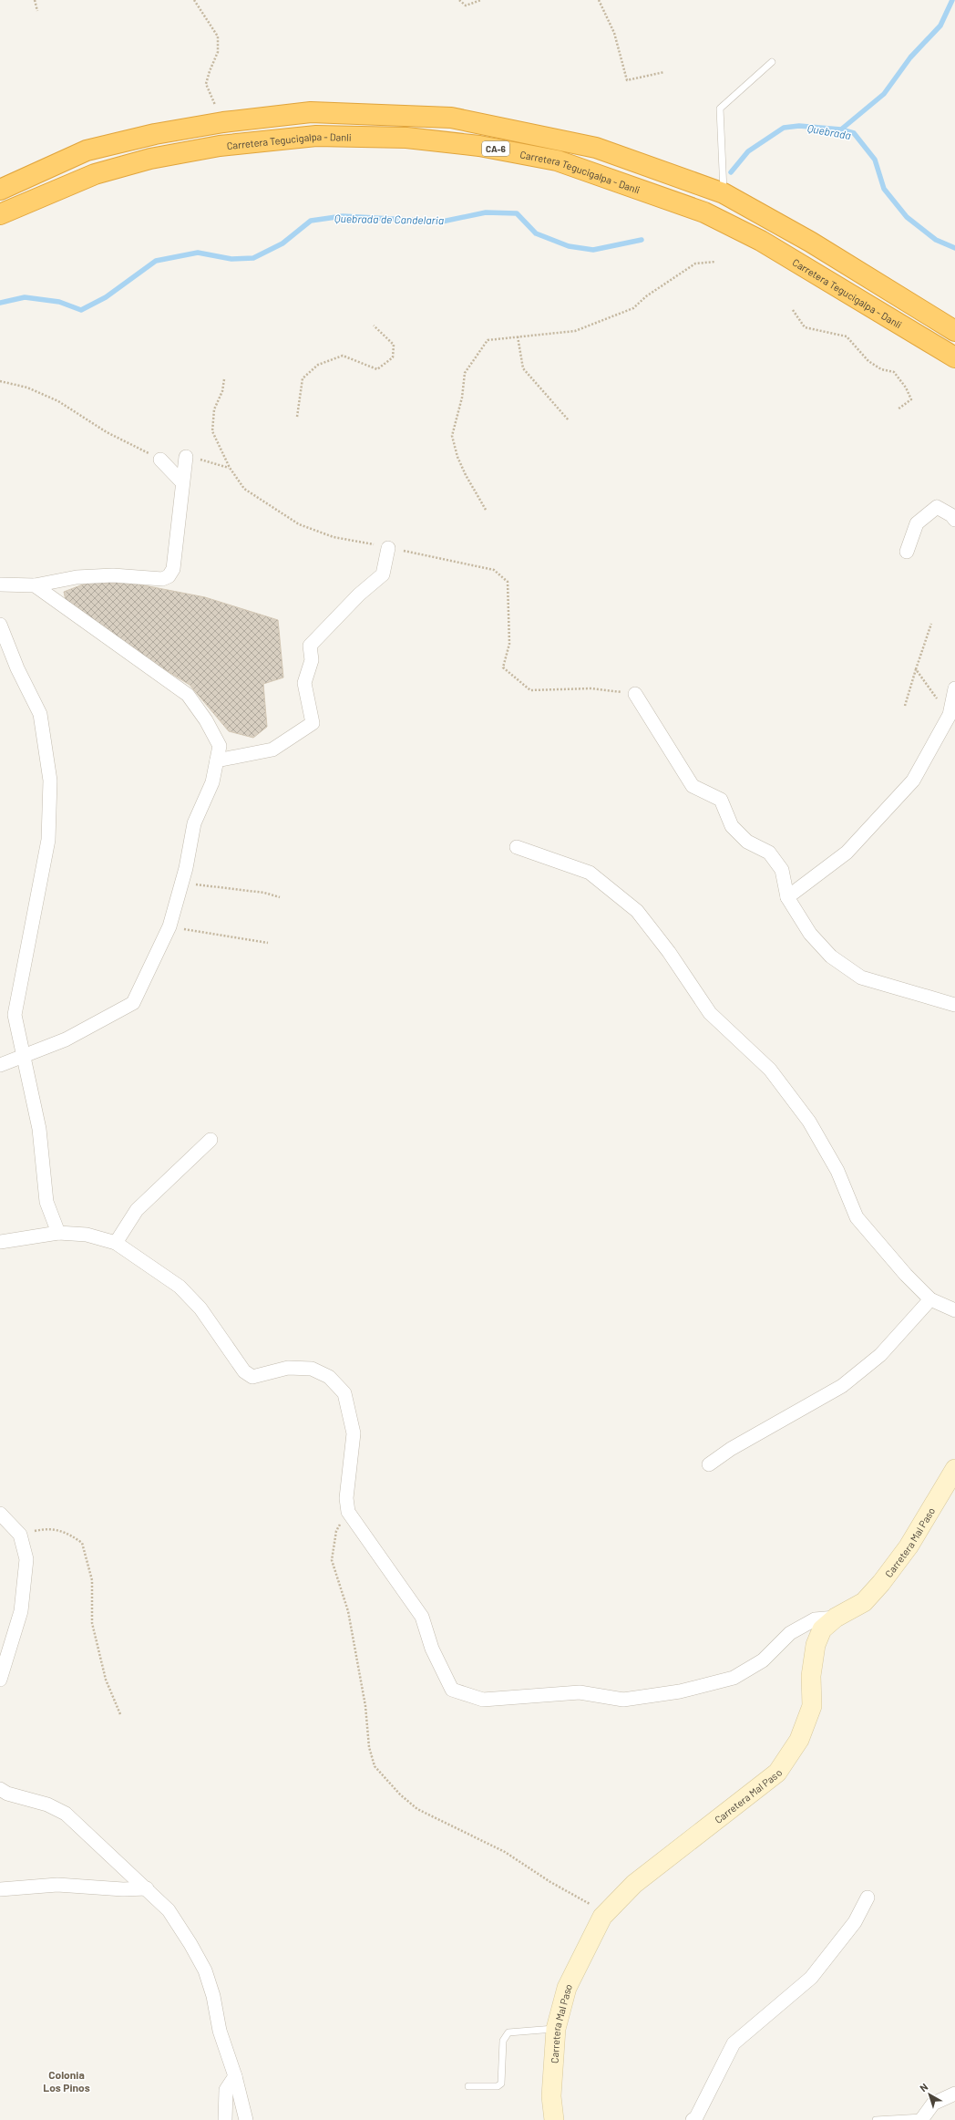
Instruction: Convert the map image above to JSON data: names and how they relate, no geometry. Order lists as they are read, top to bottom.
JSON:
{
  "streets": {
    "highway": ["Carretera Tegucigalpa - Danli", "CA-6"],
    "street": ["Carretera Mal Paso"]
  },
  "districts": ["Colonia Los Pinos"],
  "water": ["Quebrada", "Quebrada de Candelaria"],
  "north": "top left"
}
